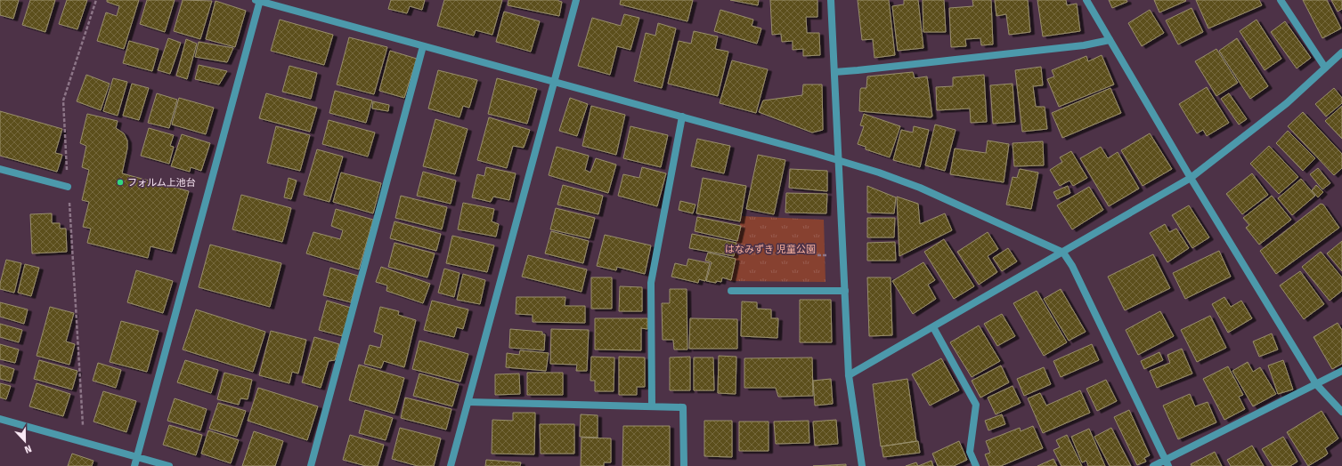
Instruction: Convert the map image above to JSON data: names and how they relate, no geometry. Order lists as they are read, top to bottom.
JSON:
{
  "parks": ["はなみずき 児童公園"],
  "places": ["フォルム上池台"],
  "north": "bottom"
}
